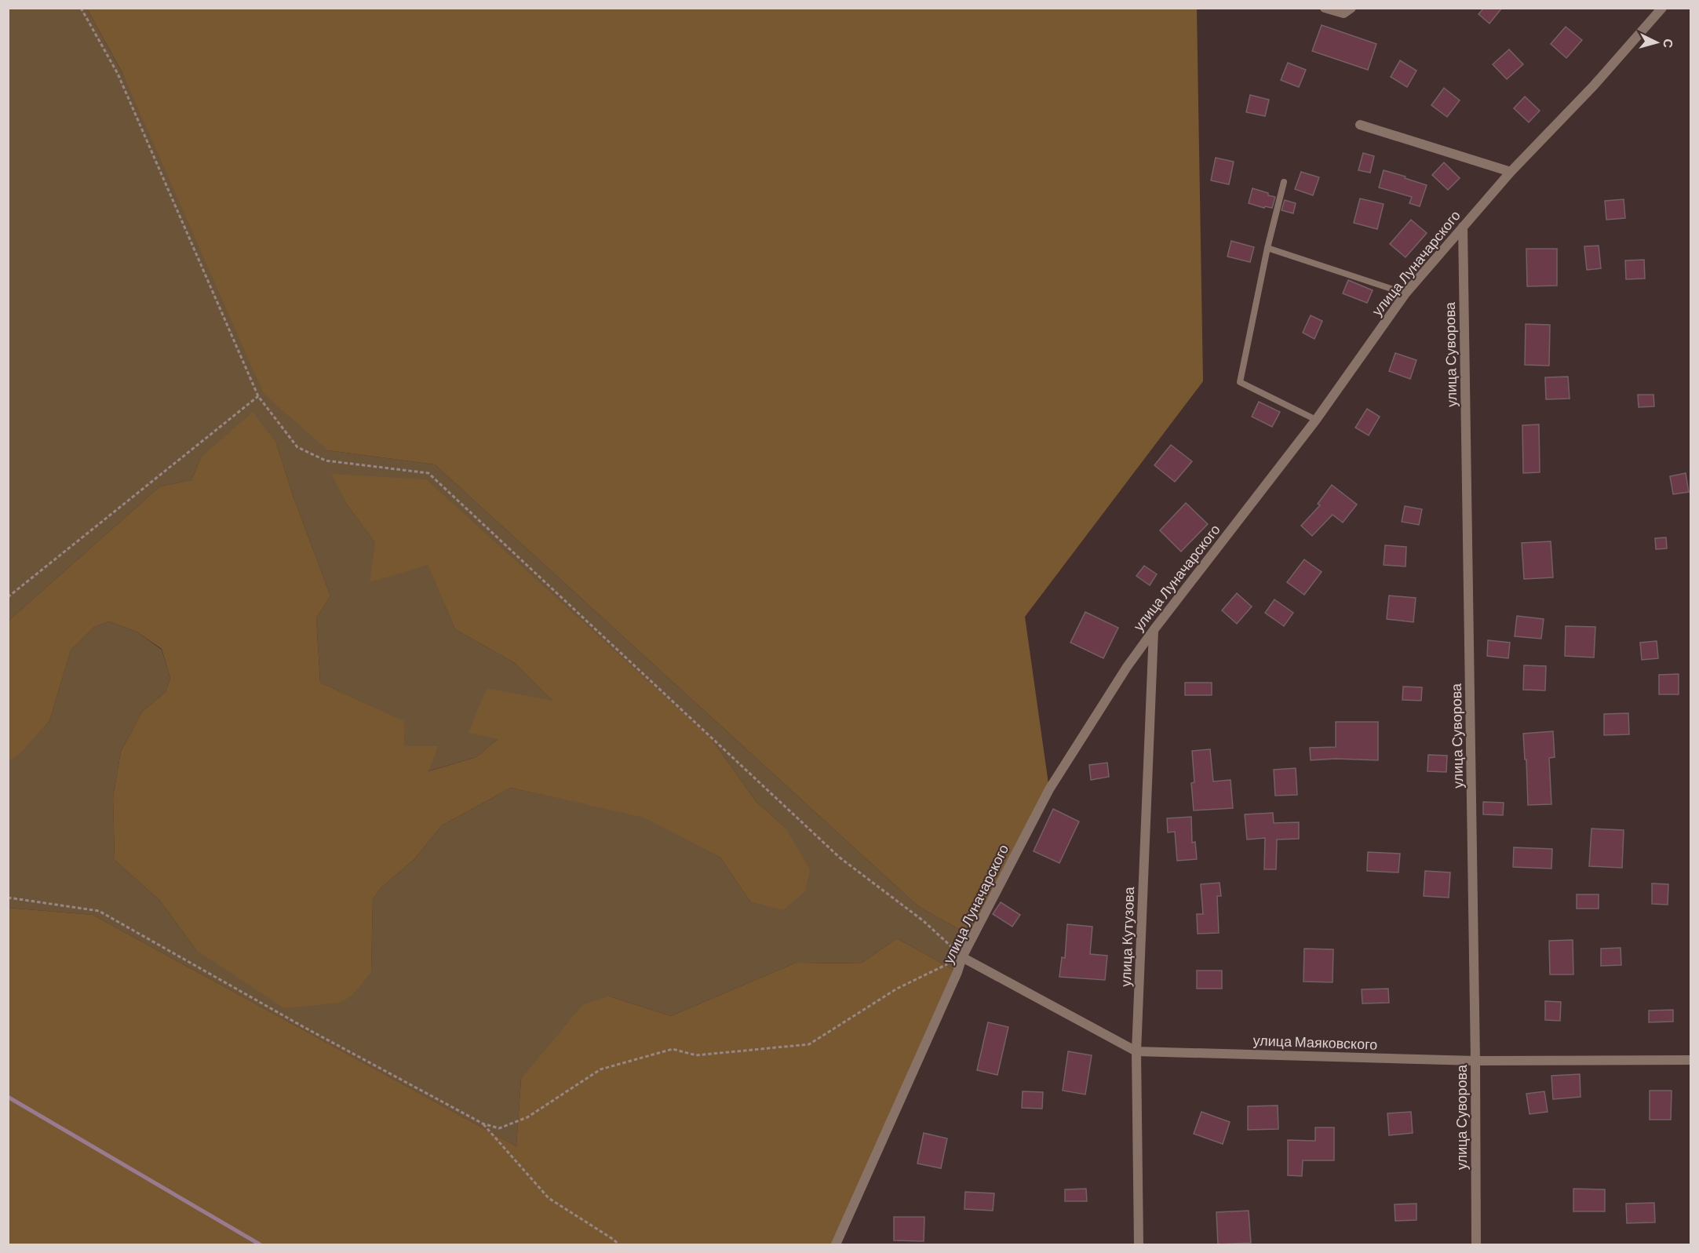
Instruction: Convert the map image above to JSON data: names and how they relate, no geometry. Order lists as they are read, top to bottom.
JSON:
{
  "streets": {
    "street": [
      "улица Луначарского",
      "улица Суворова",
      "улица Кутузова",
      "улица Маяковского"
    ]
  },
  "crossings": [
    ["улица Луначарского", "улица Суворова"],
    ["улица Луначарского", "улица Кутузова"],
    ["улица Луначарского", "улица Маяковского"],
    ["улица Суворова", "улица Маяковского"],
    ["улица Кутузова", "улица Маяковского"]
  ],
  "north": "right"
}
